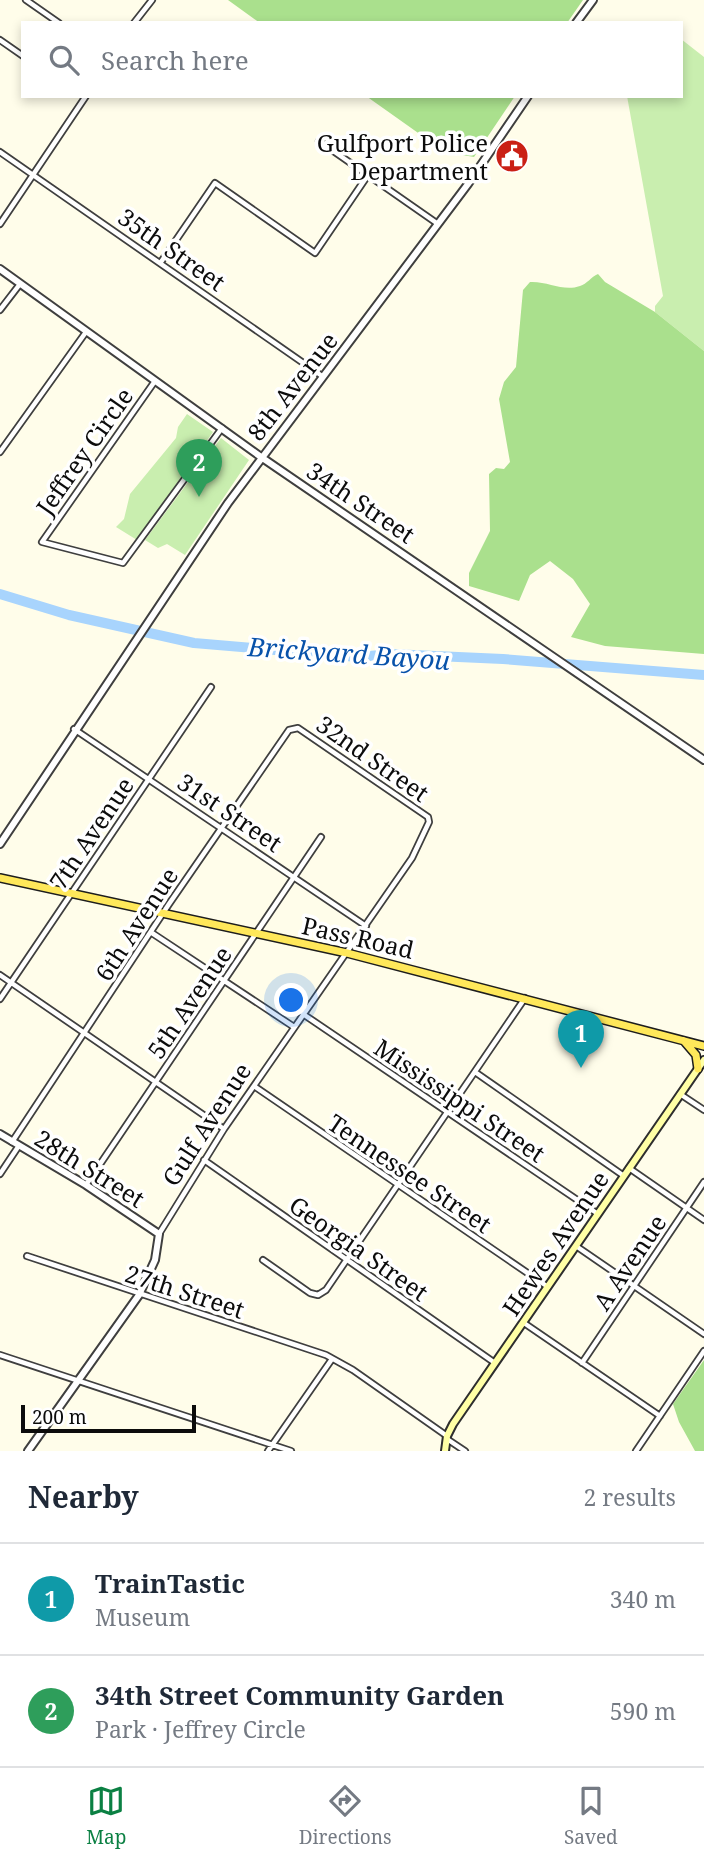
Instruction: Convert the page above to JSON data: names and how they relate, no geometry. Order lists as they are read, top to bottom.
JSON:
{
  "streets": {
    "main road": ["Pass Road", "Hewes Avenue"],
    "street": [
      "35th Street",
      "8th Avenue",
      "Jeffrey Circle",
      "34th Street",
      "32nd Street",
      "31st Street",
      "7th Avenue",
      "6th Avenue",
      "5th Avenue",
      "Mississippi Street",
      "Gulf Avenue",
      "28th Street",
      "Tennessee Street",
      "Georgia Street",
      "A Avenue",
      "27th Street"
    ]
  },
  "crossings": [
    ["35th Street", "8th Avenue"],
    ["8th Avenue", "34th Street"],
    ["8th Avenue", "31st Street"],
    ["Jeffrey Circle", "34th Street"],
    ["32nd Street", "6th Avenue"],
    ["32nd Street", "Gulf Avenue"],
    ["31st Street", "7th Avenue"],
    ["31st Street", "6th Avenue"],
    ["31st Street", "5th Avenue"],
    ["31st Street", "Gulf Avenue"],
    ["7th Avenue", "Pass Road"],
    ["6th Avenue", "Pass Road"],
    ["6th Avenue", "28th Street"],
    ["Pass Road", "5th Avenue"],
    ["Pass Road", "Gulf Avenue"],
    ["5th Avenue", "28th Street"],
    ["Mississippi Street", "Gulf Avenue"],
    ["Mississippi Street", "Hewes Avenue"],
    ["Gulf Avenue", "28th Street"],
    ["Gulf Avenue", "Tennessee Street"],
    ["Gulf Avenue", "Georgia Street"],
    ["Gulf Avenue", "27th Street"],
    ["Tennessee Street", "Hewes Avenue"],
    ["Hewes Avenue", "Georgia Street"]
  ],
  "water": ["Brickyard Bayou"],
  "places": {
    "public building": ["Gulfport Police Department"]
  },
  "scale_bar": "200 m",
  "page": {
    "search": "Search here",
    "pins": ["2", "1"],
    "scale": "200 m",
    "heading": ["Nearby", "2 results"],
    "list": [
      {
        "mark": "1",
        "name": "TrainTastic",
        "note": "Museum",
        "value": "340 m"
      },
      {
        "mark": "2",
        "name": "34th Street Community Garden",
        "note": "Park · Jeffrey Circle",
        "value": "590 m"
      }
    ],
    "nav": ["Map", "Directions", "Saved"]
  }
}
